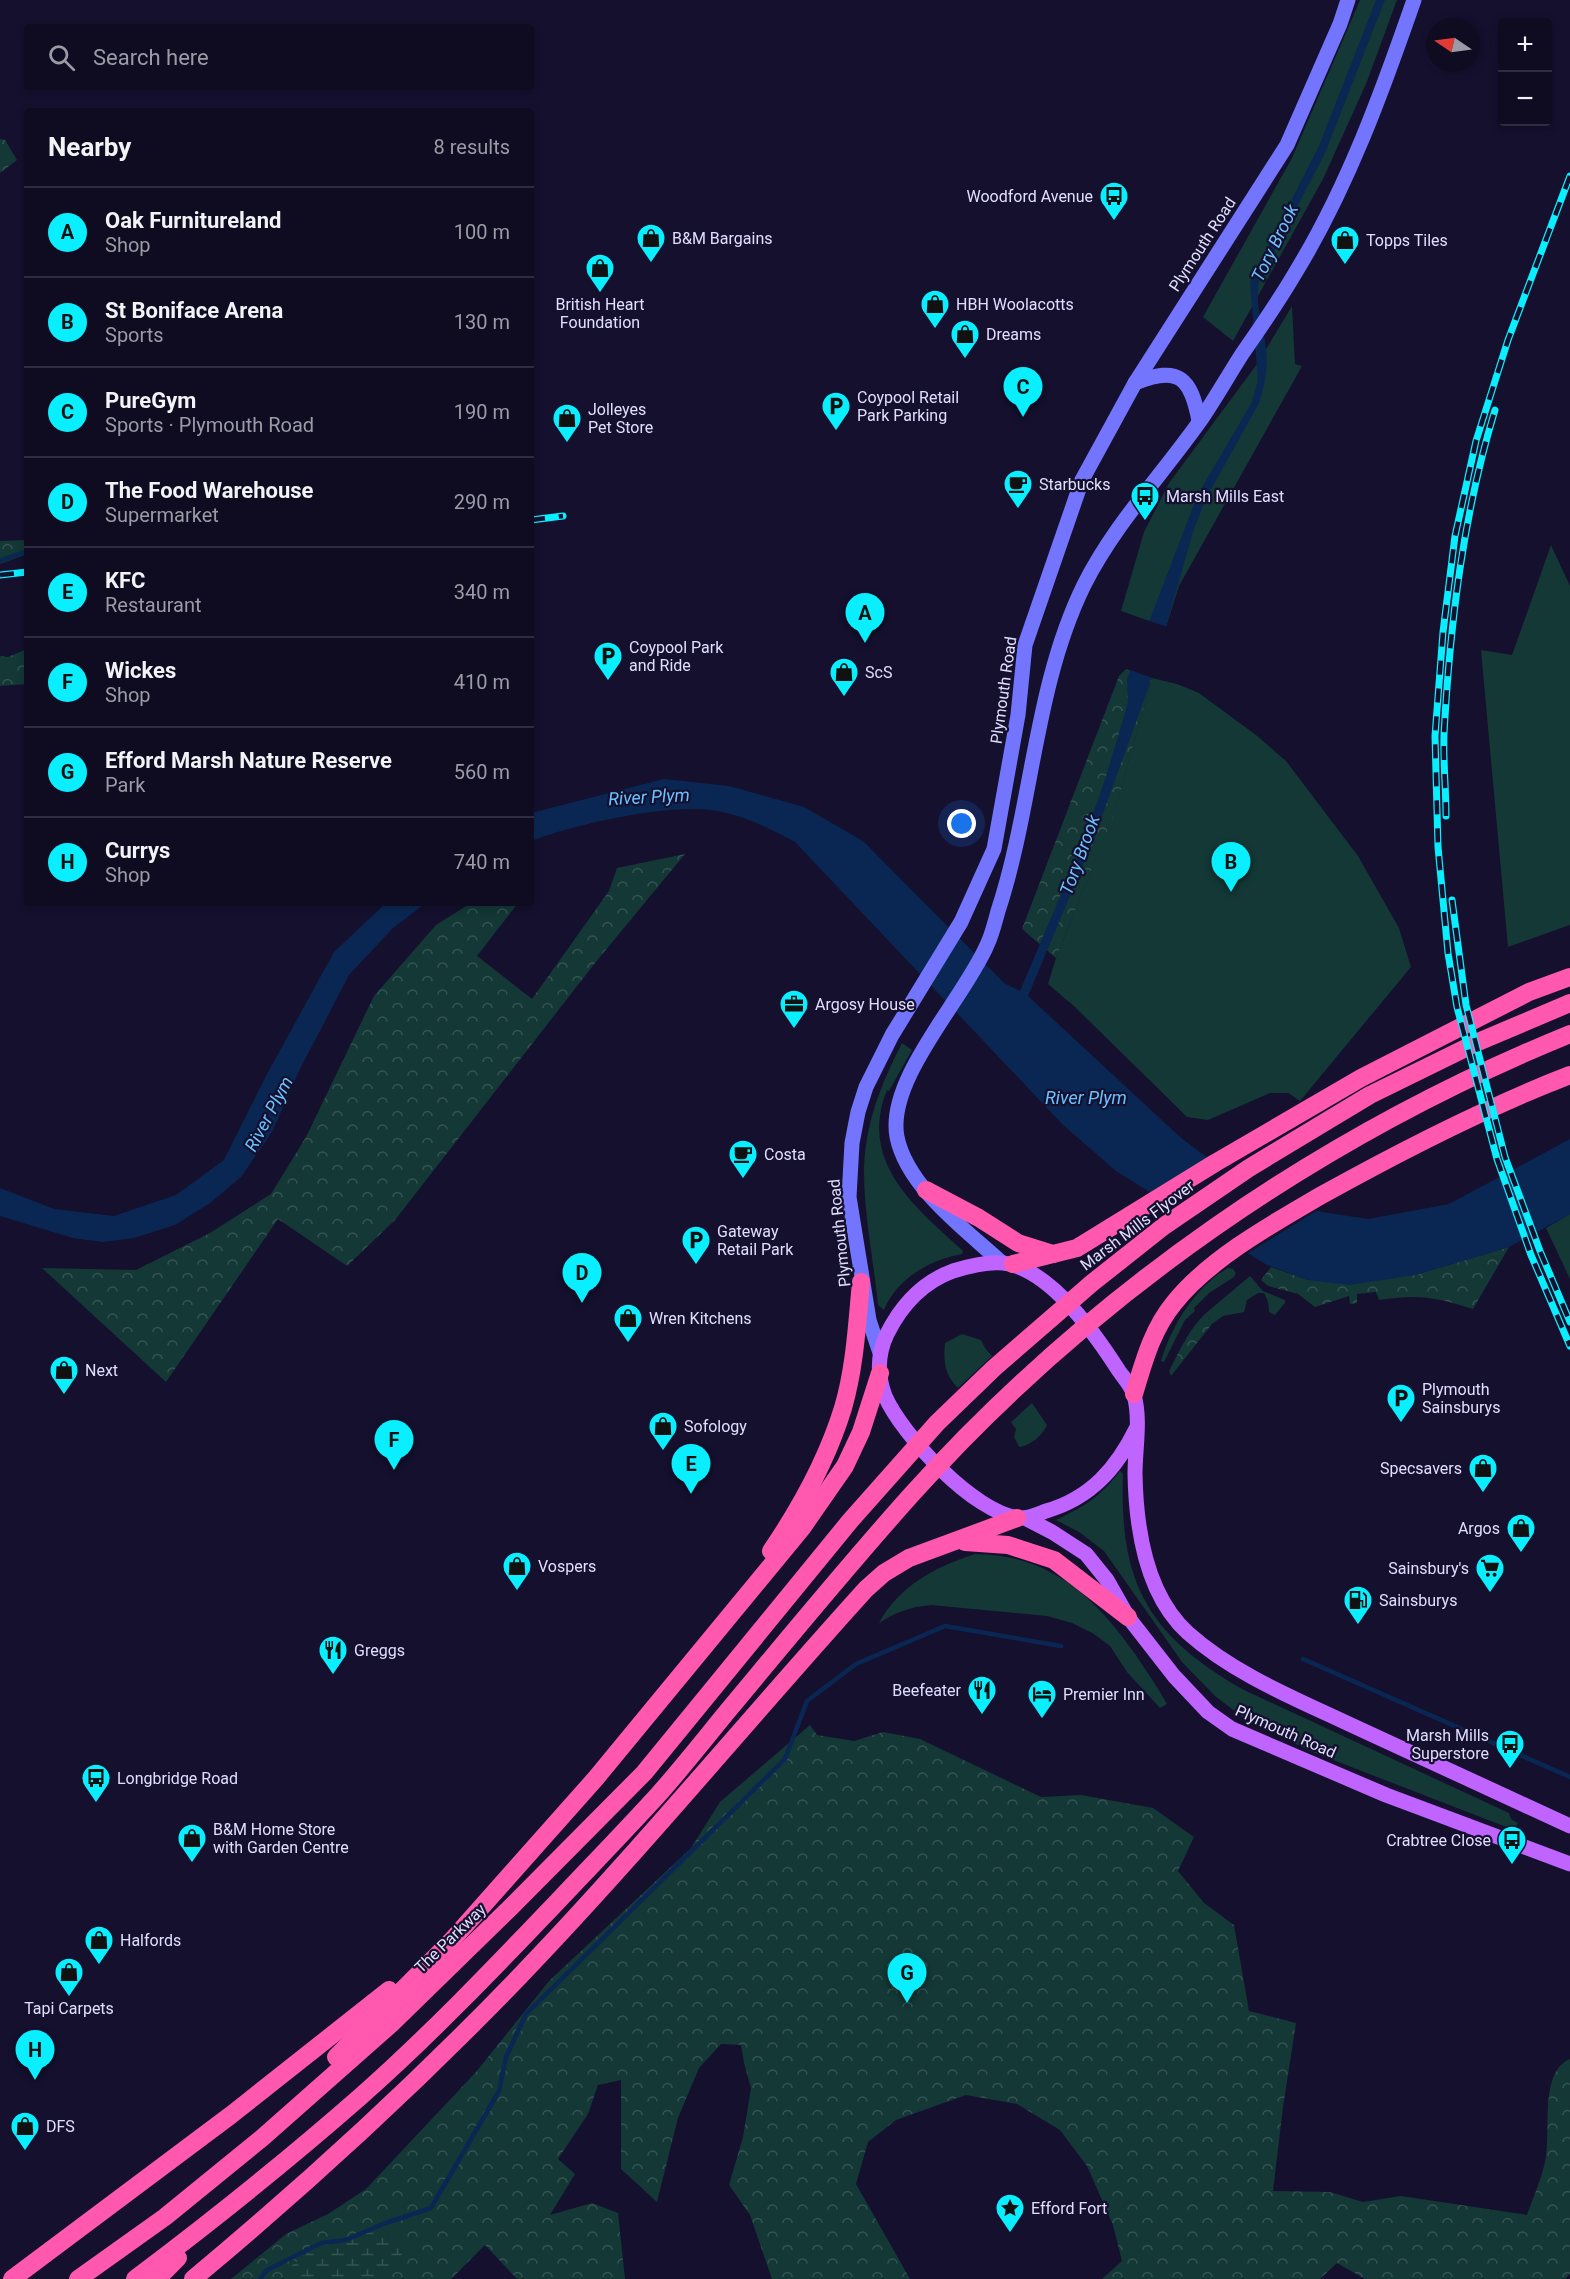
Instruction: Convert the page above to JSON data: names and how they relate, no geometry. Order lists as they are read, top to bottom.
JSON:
{
  "streets": {
    "highway": ["Marsh Mills Flyover", "The Parkway"],
    "main road": ["Plymouth Road"]
  },
  "crossings": [
    ["Marsh Mills Flyover", "The Parkway"]
  ],
  "water": ["Tory Brook", "River Plym"],
  "places": {
    "bus stop": [
      "Woodford Avenue",
      "Marsh Mills East",
      "Marsh Mills Superstore",
      "Longbridge Road",
      "Crabtree Close"
    ],
    "shop": [
      "B&M Bargains",
      "Topps Tiles",
      "British Heart Foundation",
      "HBH Woolacotts",
      "Dreams",
      "Jolleyes Pet Store",
      "ScS",
      "Wren Kitchens",
      "Next",
      "Sofology",
      "Specsavers",
      "Argos",
      "Vospers",
      "B&M Home Store with Garden Centre",
      "Halfords",
      "Tapi Carpets",
      "DFS"
    ],
    "parking": [
      "Coypool Retail Park Parking",
      "Coypool Park and Ride",
      "Gateway Retail Park",
      "Plymouth Sainsburys"
    ],
    "cafe": ["Starbucks", "Costa"],
    "office": ["Argosy House"],
    "supermarket": ["Sainsbury's"],
    "fuel station": ["Sainsburys"],
    "restaurant": ["Greggs", "Beefeater"],
    "hotel": ["Premier Inn"],
    "place": ["Efford Fort"]
  },
  "north": "left",
  "page": {
    "map_buttons": ["+", "−"],
    "search": "Search here",
    "heading": ["Nearby", "8 results"],
    "list": [
      {
        "mark": "A",
        "name": "Oak Furnitureland",
        "note": "Shop",
        "value": "100 m"
      },
      {
        "mark": "B",
        "name": "St Boniface Arena",
        "note": "Sports",
        "value": "130 m"
      },
      {
        "mark": "C",
        "name": "PureGym",
        "note": "Sports · Plymouth Road",
        "value": "190 m"
      },
      {
        "mark": "D",
        "name": "The Food Warehouse",
        "note": "Supermarket",
        "value": "290 m"
      },
      {
        "mark": "E",
        "name": "KFC",
        "note": "Restaurant",
        "value": "340 m"
      },
      {
        "mark": "F",
        "name": "Wickes",
        "note": "Shop",
        "value": "410 m"
      },
      {
        "mark": "G",
        "name": "Efford Marsh Nature Reserve",
        "note": "Park",
        "value": "560 m"
      },
      {
        "mark": "H",
        "name": "Currys",
        "note": "Shop",
        "value": "740 m"
      }
    ],
    "pins": [
      "C",
      "A",
      "B",
      "D",
      "F",
      "E",
      "G",
      "H"
    ]
  }
}
